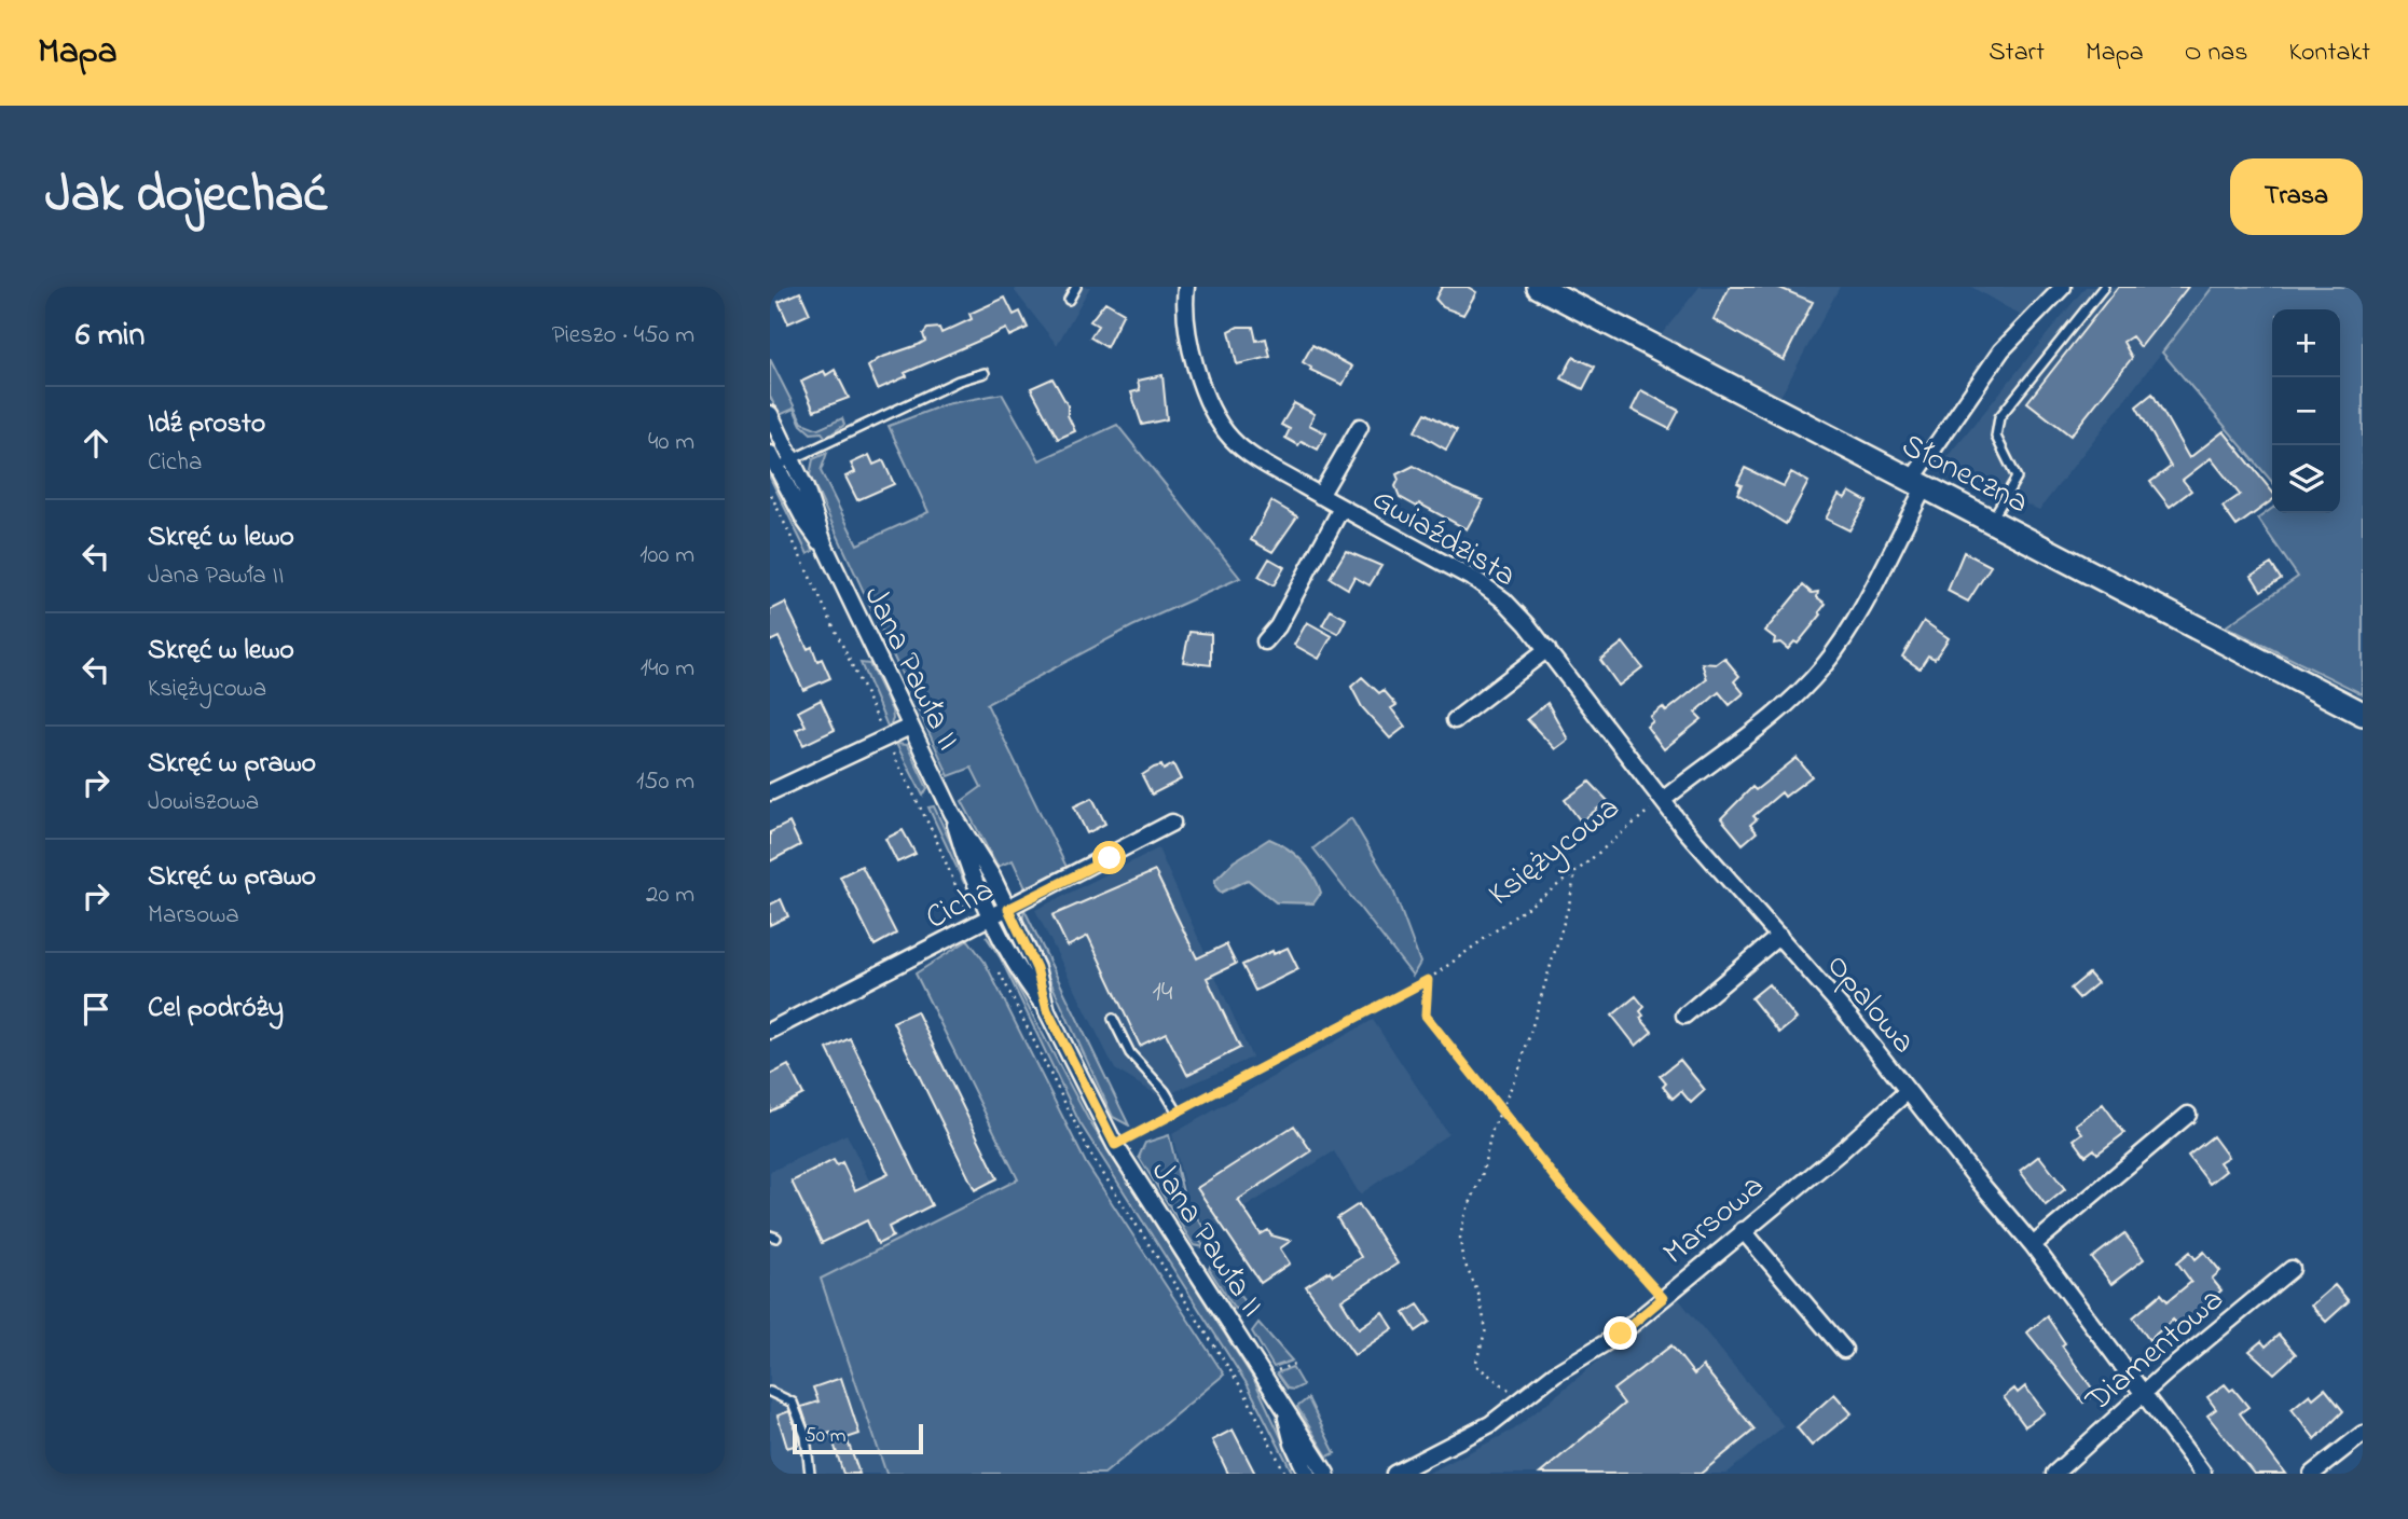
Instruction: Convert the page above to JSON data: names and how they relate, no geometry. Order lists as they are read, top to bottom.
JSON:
{
  "streets": {
    "street": [
      "Słoneczna",
      "Gwiaździsta",
      "Jana Pawła II",
      "Księżycowa",
      "Cicha",
      "Opalowa",
      "Marsowa",
      "Diamentowa"
    ]
  },
  "crossings": [
    ["Słoneczna", "Księżycowa"],
    ["Gwiaździsta", "Księżycowa"],
    ["Gwiaździsta", "Opalowa"],
    ["Jana Pawła II", "Księżycowa"],
    ["Jana Pawła II", "Cicha"],
    ["Księżycowa", "Opalowa"],
    ["Opalowa", "Marsowa"],
    ["Opalowa", "Diamentowa"]
  ],
  "house_numbers": ["14"],
  "scale_bar": "50 m",
  "page": {
    "header": "Mapa",
    "nav": [
      "Start",
      "Mapa",
      "O nas",
      "Kontakt"
    ],
    "title": "Jak dojechać",
    "buttons": "Trasa",
    "heading": ["6 min", "Pieszo · 450 m"],
    "map_buttons": ["+", "−"],
    "list": [
      ["Idź prosto", "Cicha", "40 m"],
      ["Skręć w lewo", "Jana Pawła II", "100 m"],
      ["Skręć w lewo", "Księżycowa", "140 m"],
      ["Skręć w prawo", "Jowiszowa", "150 m"],
      ["Skręć w prawo", "Marsowa", "20 m"],
      "Cel podróży"
    ],
    "scale": "50 m"
  }
}
